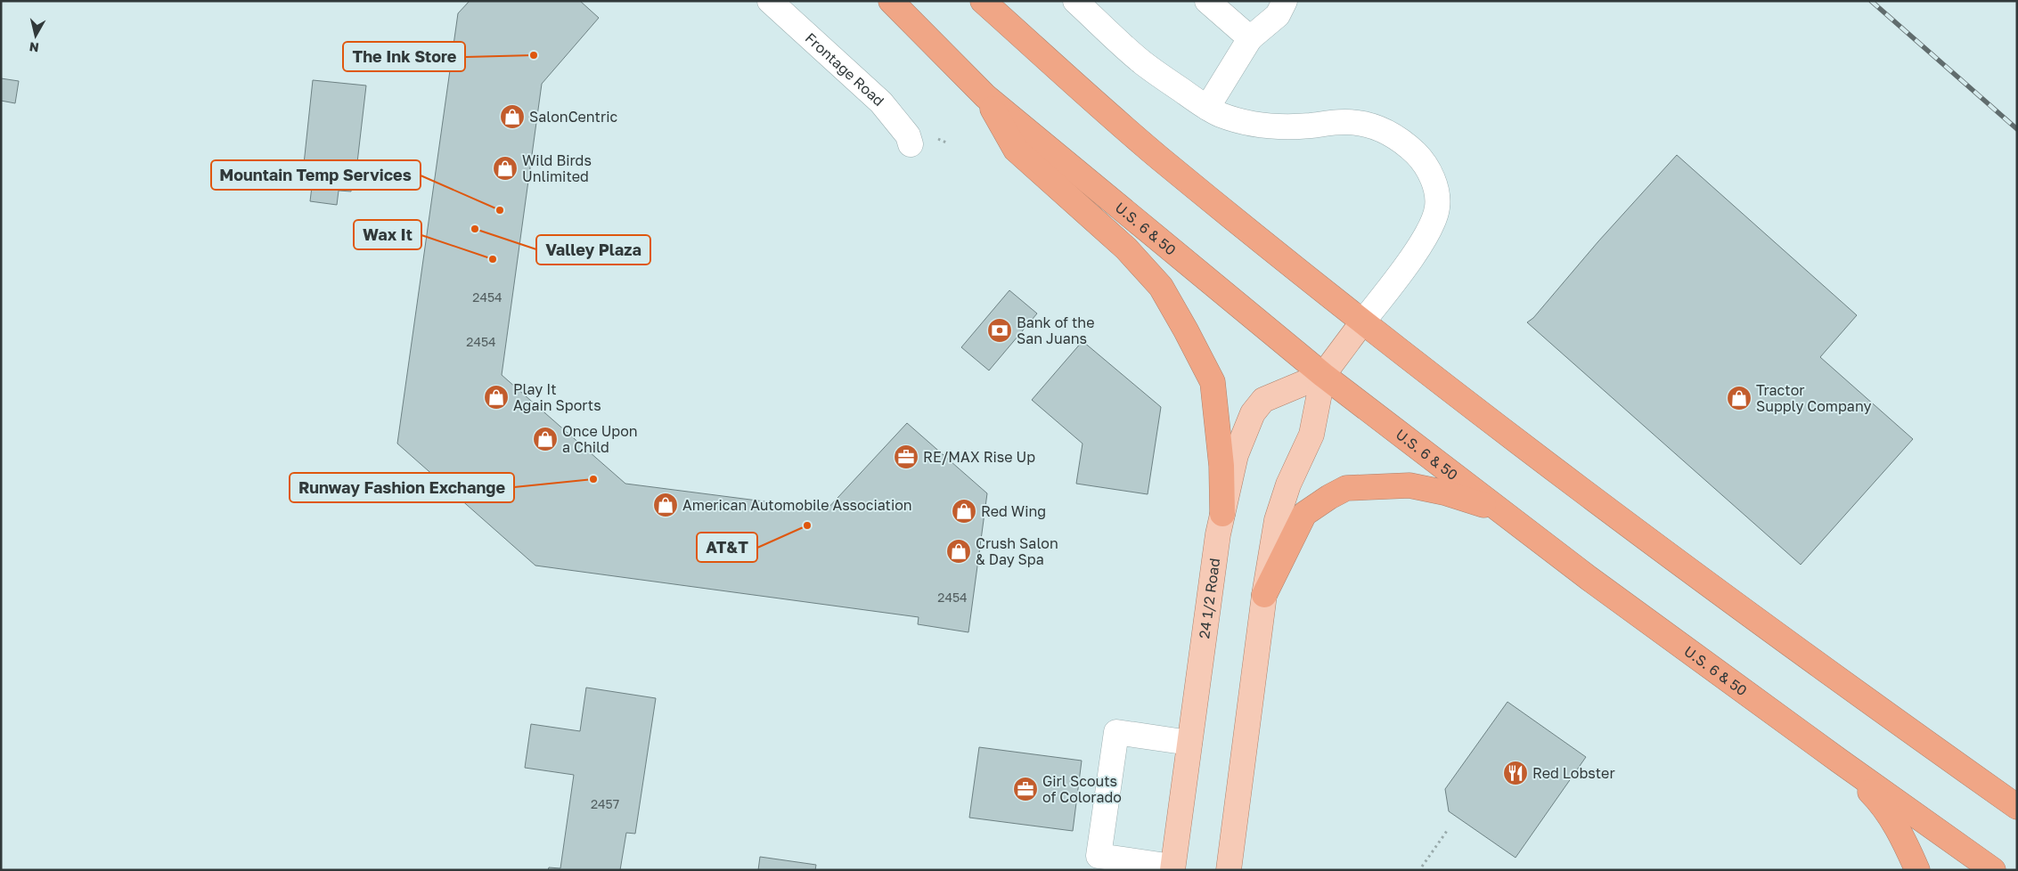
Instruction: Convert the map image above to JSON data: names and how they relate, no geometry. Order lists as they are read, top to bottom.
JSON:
{
  "streets": {
    "highway": ["U.S. 6 & 50"],
    "main road": ["24 1/2 Road"],
    "street": ["Frontage Road"]
  },
  "crossings": [
    ["U.S. 6 & 50", "24 1/2 Road"]
  ],
  "places": {
    "other": [
      "The Ink Store",
      "Mountain Temp Services",
      "Valley Plaza",
      "Wax It",
      "Runway Fashion Exchange",
      "AT&T"
    ],
    "shop": [
      "SalonCentric",
      "Wild Birds Unlimited",
      "Play It Again Sports",
      "Tractor Supply Company",
      "Once Upon a Child",
      "American Automobile Association",
      "Red Wing",
      "Crush Salon & Day Spa"
    ],
    "bank": ["Bank of the San Juans"],
    "office": ["RE/MAX Rise Up", "Girl Scouts of Colorado"],
    "restaurant": ["Red Lobster"]
  },
  "house_numbers": [
    "2454",
    "2454",
    "2454",
    "2457"
  ],
  "north": "bottom"
}
